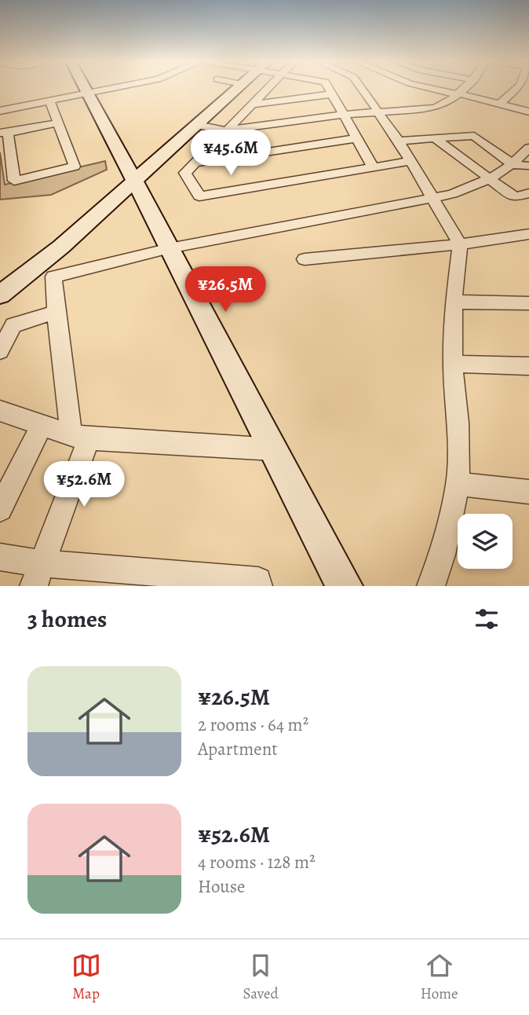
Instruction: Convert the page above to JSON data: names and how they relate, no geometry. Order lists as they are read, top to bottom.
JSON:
{
  "page": {
    "price": ["¥45.6M", "¥26.5M", "¥52.6M"],
    "heading": "3 homes",
    "list": [
      {
        "name": "¥26.5M",
        "note": "2 rooms · 64 m² · Apartment"
      },
      {
        "name": "¥52.6M",
        "note": "4 rooms · 128 m² · House"
      }
    ],
    "tabs": ["Map", "Saved", "Home"]
  }
}
